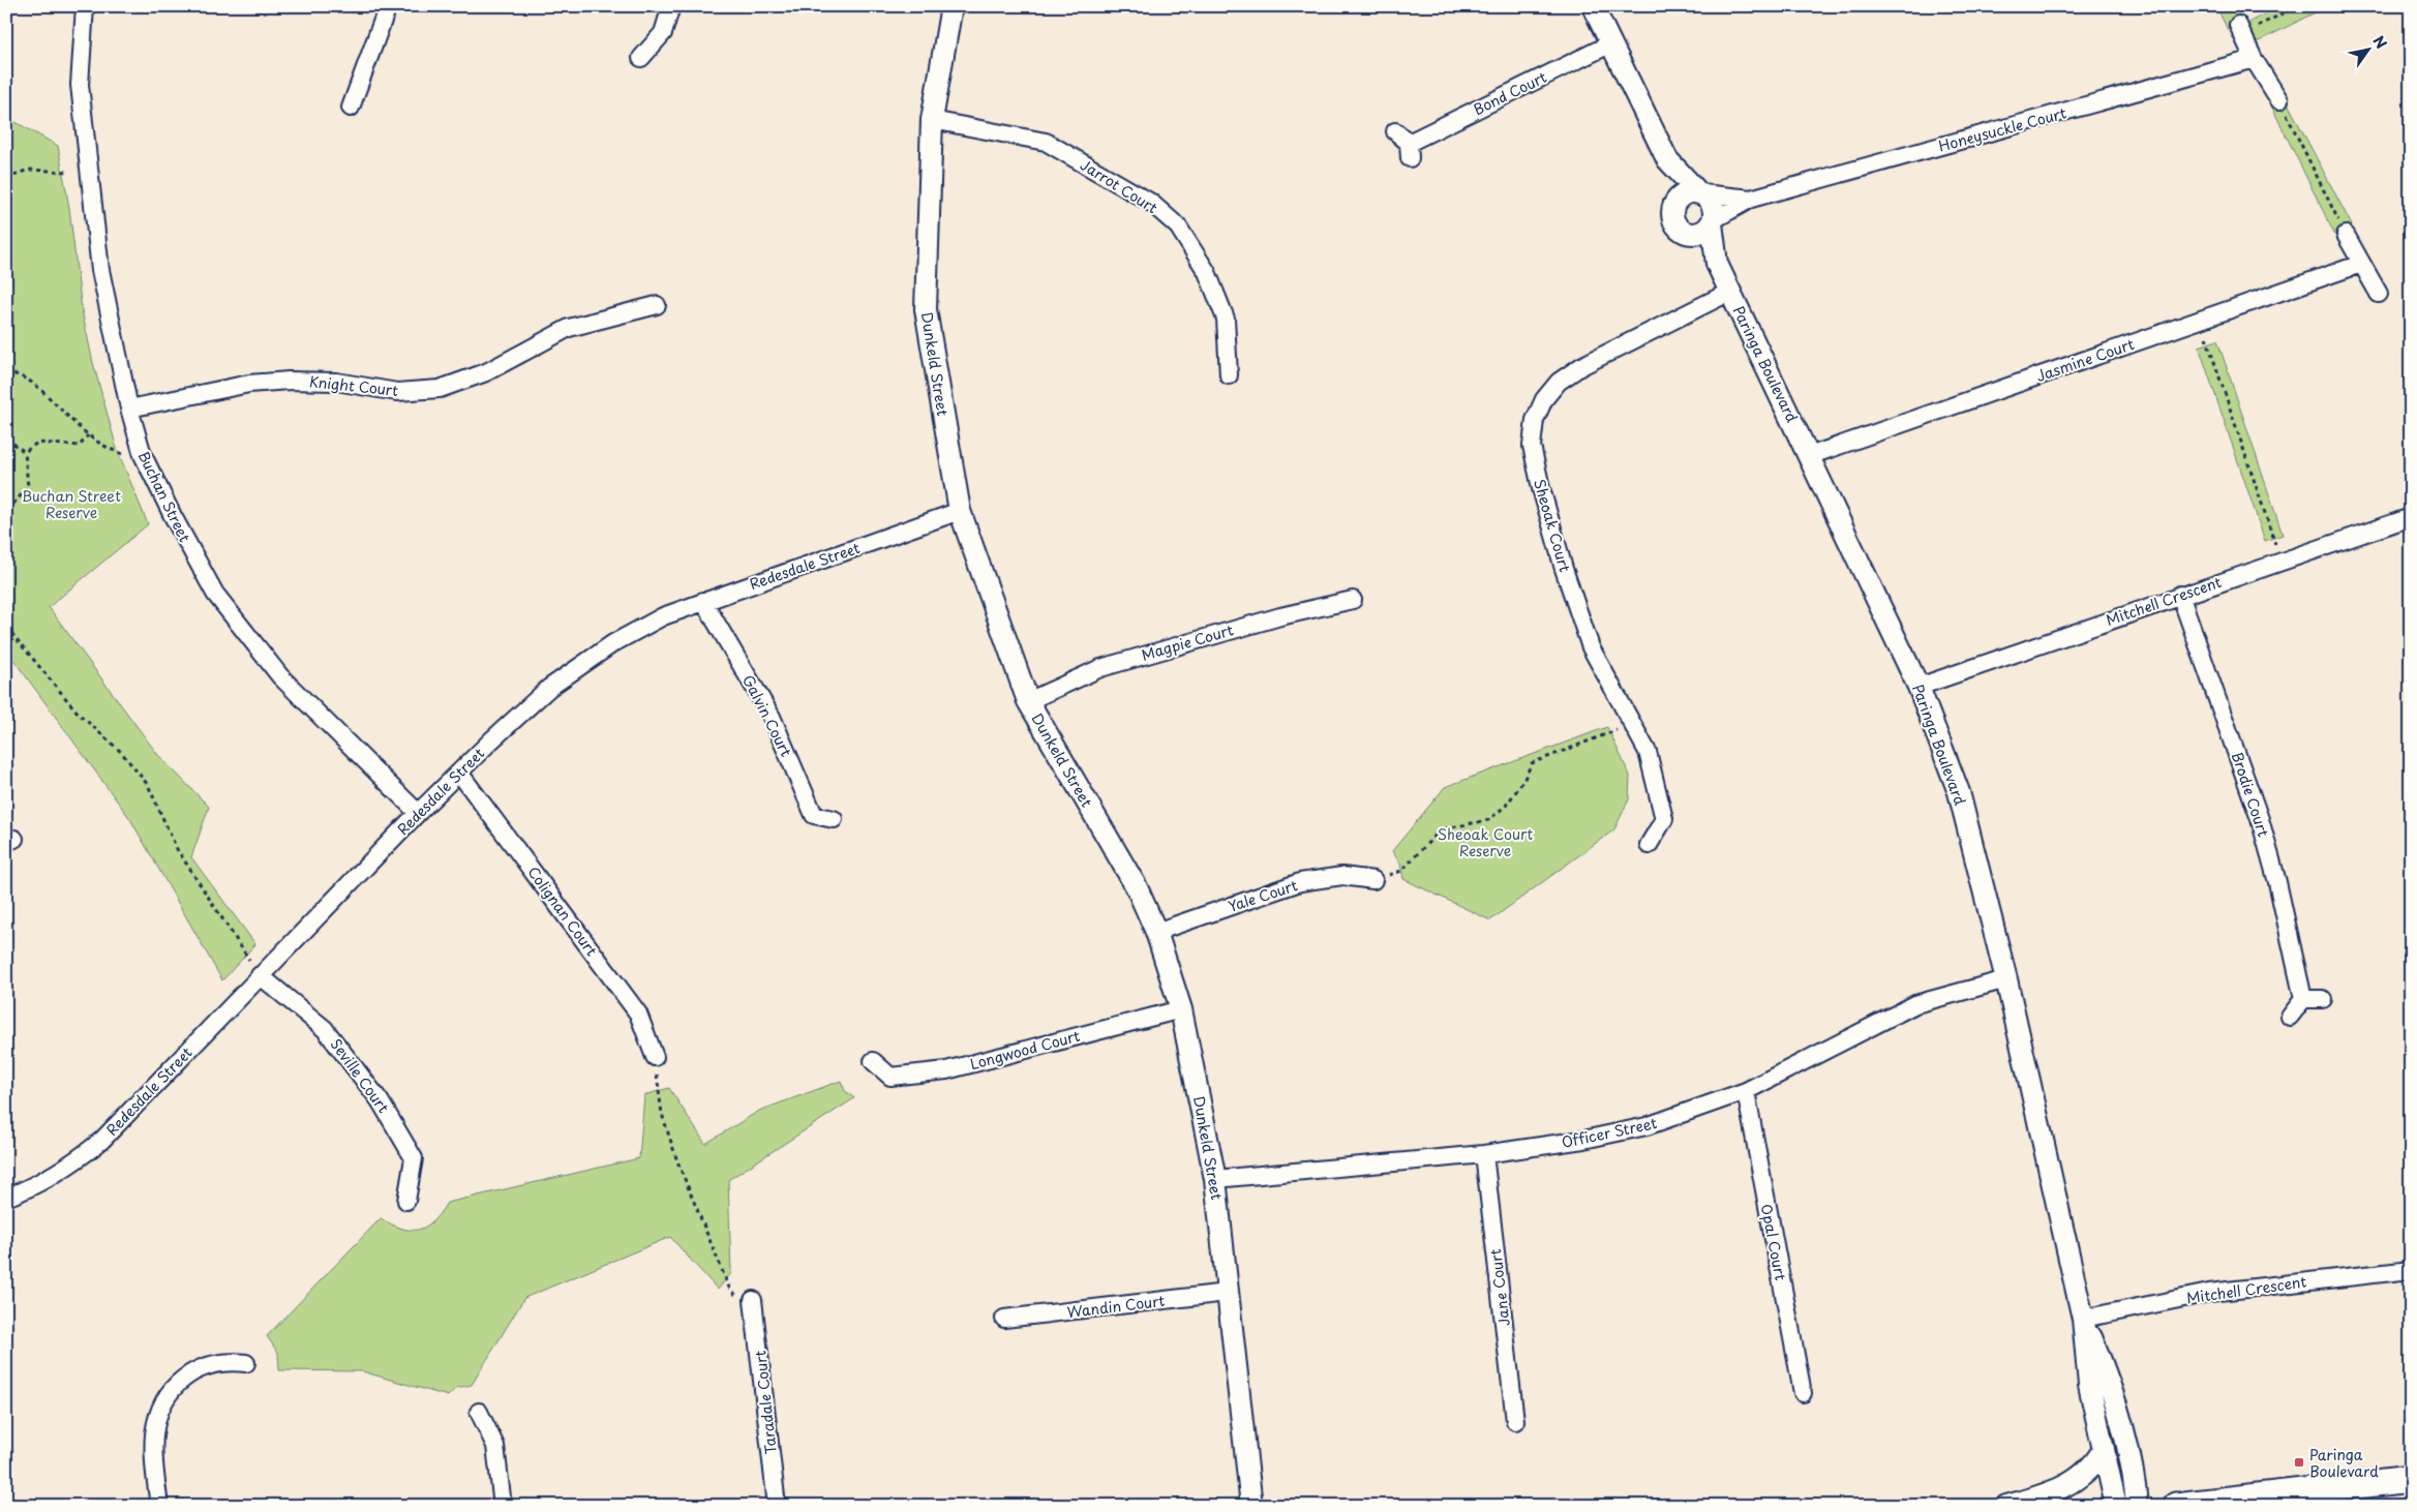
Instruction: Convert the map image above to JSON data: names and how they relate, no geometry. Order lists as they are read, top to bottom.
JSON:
{
  "streets": {
    "street": [
      "Bond Court",
      "Honeysuckle Court",
      "Jarrot Court",
      "Jasmine Court",
      "Dunkeld Street",
      "Paringa Boulevard",
      "Knight Court",
      "Buchan Street",
      "Sheoak Court",
      "Redesdale Street",
      "Mitchell Crescent",
      "Magpie Court",
      "Galvin Court",
      "Brodie Court",
      "Yale Court",
      "Colignan Court",
      "Longwood Court",
      "Seville Court",
      "Officer Street",
      "Opal Court",
      "Jane Court",
      "Wandin Court",
      "Taradale Court"
    ]
  },
  "crossings": [
    ["Honeysuckle Court", "Paringa Boulevard"],
    ["Jarrot Court", "Dunkeld Street"],
    ["Jasmine Court", "Paringa Boulevard"],
    ["Dunkeld Street", "Redesdale Street"],
    ["Dunkeld Street", "Magpie Court"],
    ["Dunkeld Street", "Yale Court"],
    ["Dunkeld Street", "Longwood Court"],
    ["Dunkeld Street", "Officer Street"],
    ["Dunkeld Street", "Wandin Court"],
    ["Paringa Boulevard", "Sheoak Court"],
    ["Paringa Boulevard", "Mitchell Crescent"],
    ["Paringa Boulevard", "Officer Street"],
    ["Knight Court", "Buchan Street"],
    ["Buchan Street", "Redesdale Street"],
    ["Redesdale Street", "Galvin Court"],
    ["Redesdale Street", "Colignan Court"],
    ["Redesdale Street", "Seville Court"],
    ["Mitchell Crescent", "Brodie Court"],
    ["Officer Street", "Opal Court"],
    ["Officer Street", "Jane Court"]
  ],
  "parks": ["Buchan Street Reserve", "Sheoak Court Reserve"],
  "places": {
    "transit": ["Paringa Boulevard"]
  },
  "north": "top right"
}
